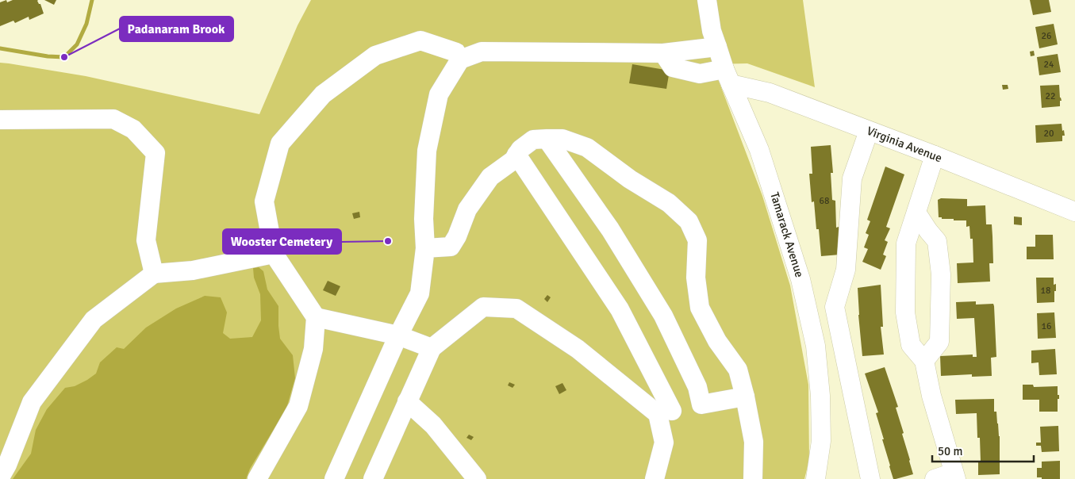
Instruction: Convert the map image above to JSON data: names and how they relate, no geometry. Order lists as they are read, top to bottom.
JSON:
{
  "streets": {
    "street": ["Virginia Avenue", "Tamarack Avenue"]
  },
  "crossings": [
    ["Virginia Avenue", "Tamarack Avenue"]
  ],
  "places": ["Padanaram Brook", "Wooster Cemetery"],
  "house_numbers": [
    "26",
    "24",
    "22",
    "20",
    "68",
    "18",
    "16"
  ],
  "scale_bar": "50 m"
}
